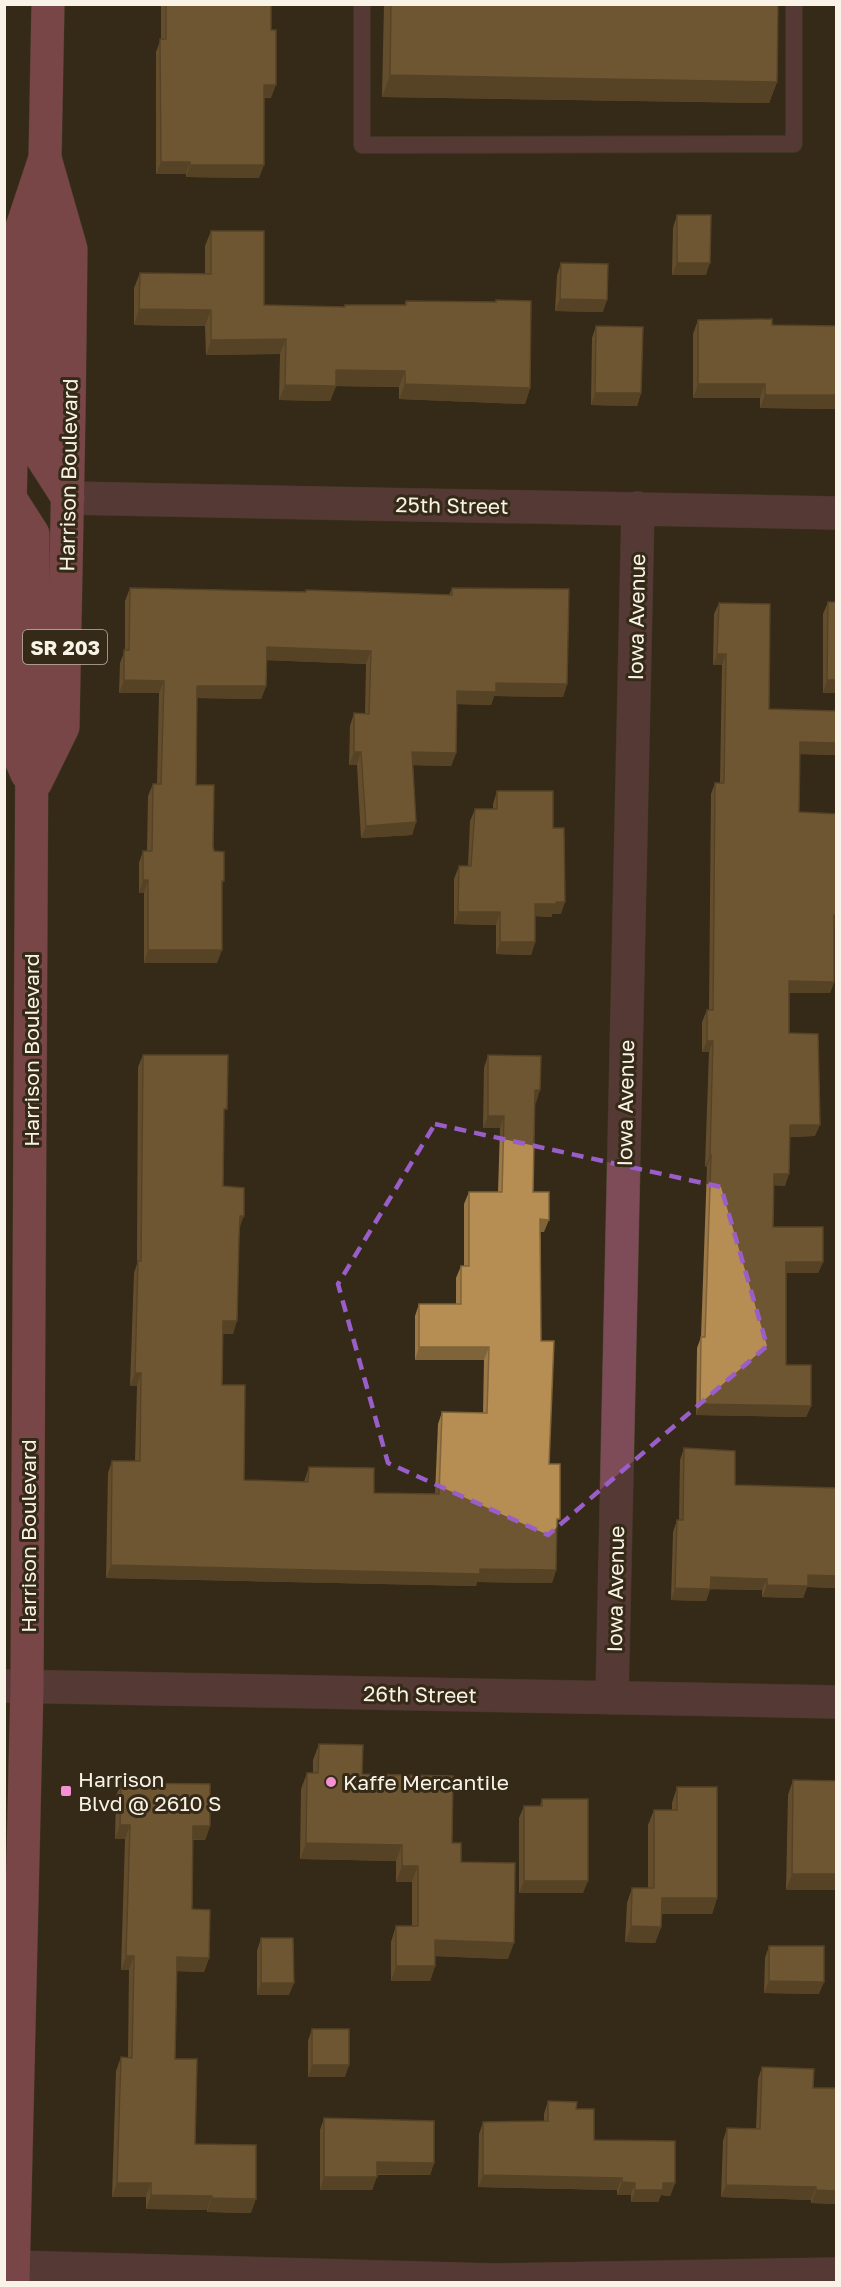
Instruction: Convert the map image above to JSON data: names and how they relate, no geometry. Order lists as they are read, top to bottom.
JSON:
{
  "streets": {
    "main road": ["Harrison Boulevard", "SR 203"],
    "street": ["25th Street", "Iowa Avenue", "26th Street"]
  },
  "crossings": [
    ["Harrison Boulevard", "25th Street"],
    ["Harrison Boulevard", "26th Street"],
    ["25th Street", "Iowa Avenue"],
    ["Iowa Avenue", "26th Street"]
  ],
  "places": {
    "other": ["Kaffe Mercantile"],
    "transit": ["Harrison Blvd @ 2610 S"]
  }
}
